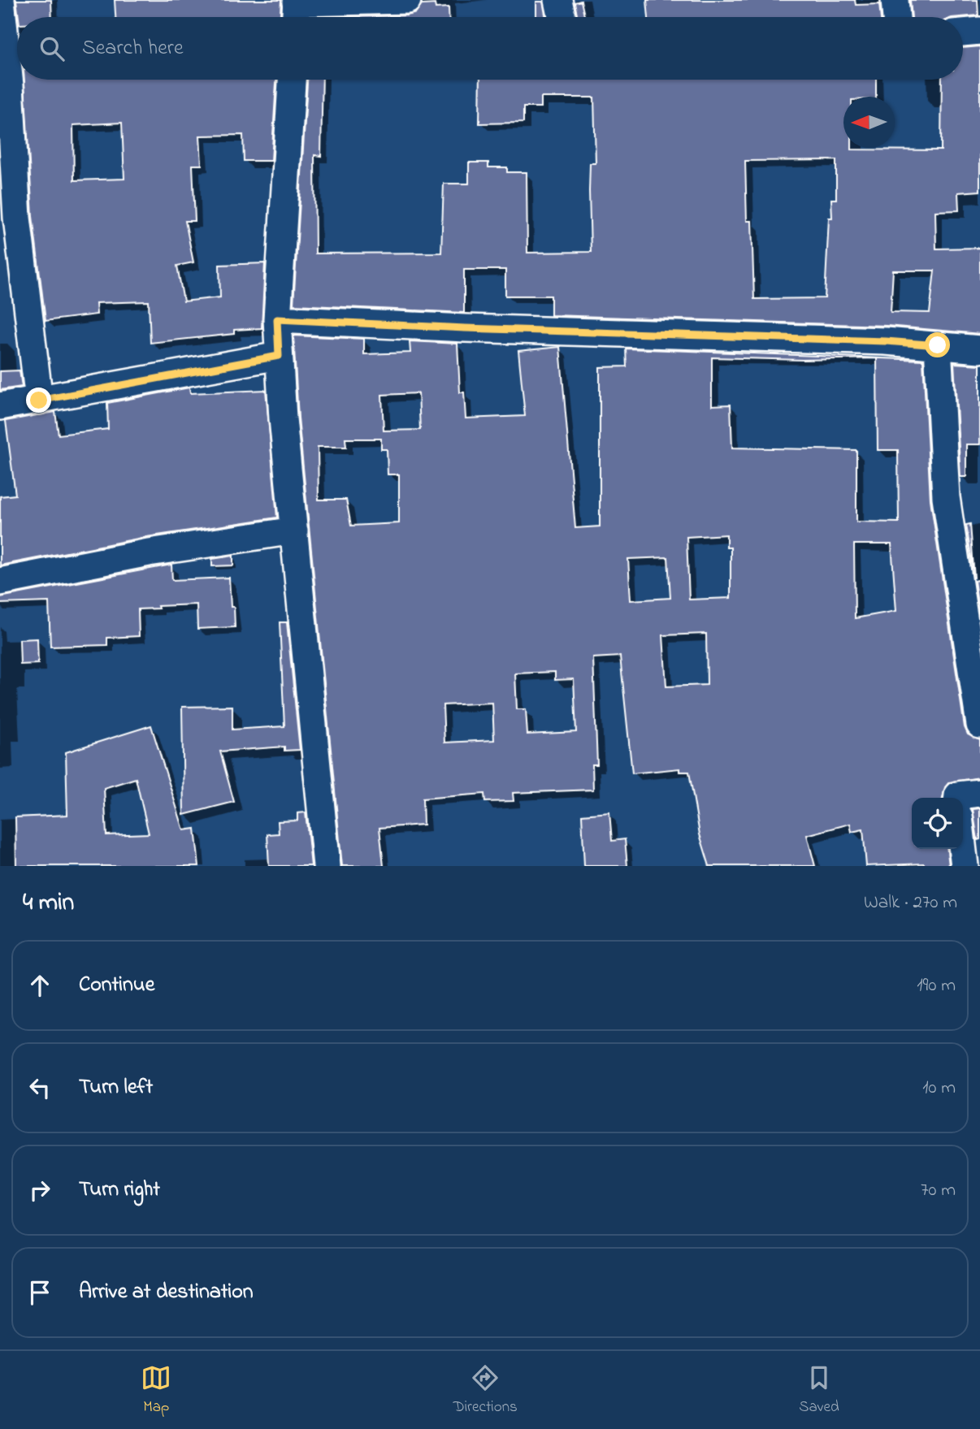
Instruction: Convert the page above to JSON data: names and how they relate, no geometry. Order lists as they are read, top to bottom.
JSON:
{
  "north": "left",
  "page": {
    "search": "Search here",
    "heading": ["4 min", "Walk · 270 m"],
    "list": [
      ["Continue", "190 m"],
      ["Turn left", "10 m"],
      ["Turn right", "70 m"],
      "Arrive at destination"
    ],
    "nav": ["Map", "Directions", "Saved"]
  }
}
